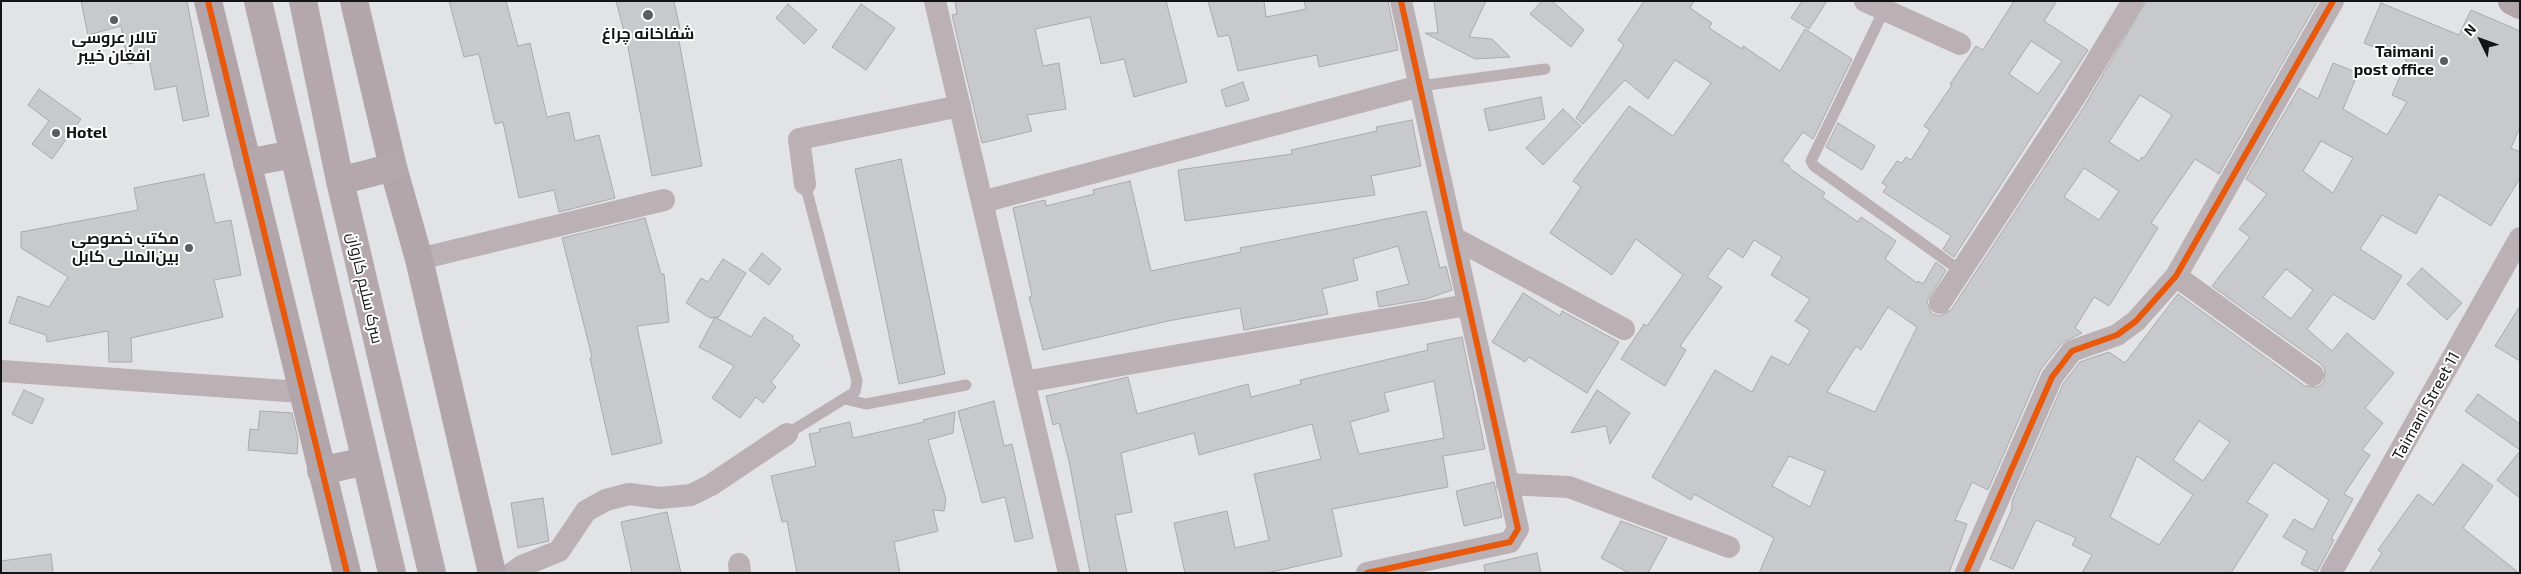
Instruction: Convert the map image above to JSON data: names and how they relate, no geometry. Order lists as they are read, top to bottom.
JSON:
{
  "streets": {
    "main road": ["سرک سلیم کاروان"],
    "street": ["Taimani Street 11"]
  },
  "places": [
    "شفاخانه چراغ",
    "تالار عروسی افغان خیبر",
    "Taimani post office",
    "Hotel",
    "مکتب خصوصی بین‌المللی کابل"
  ],
  "north": "top left"
}
